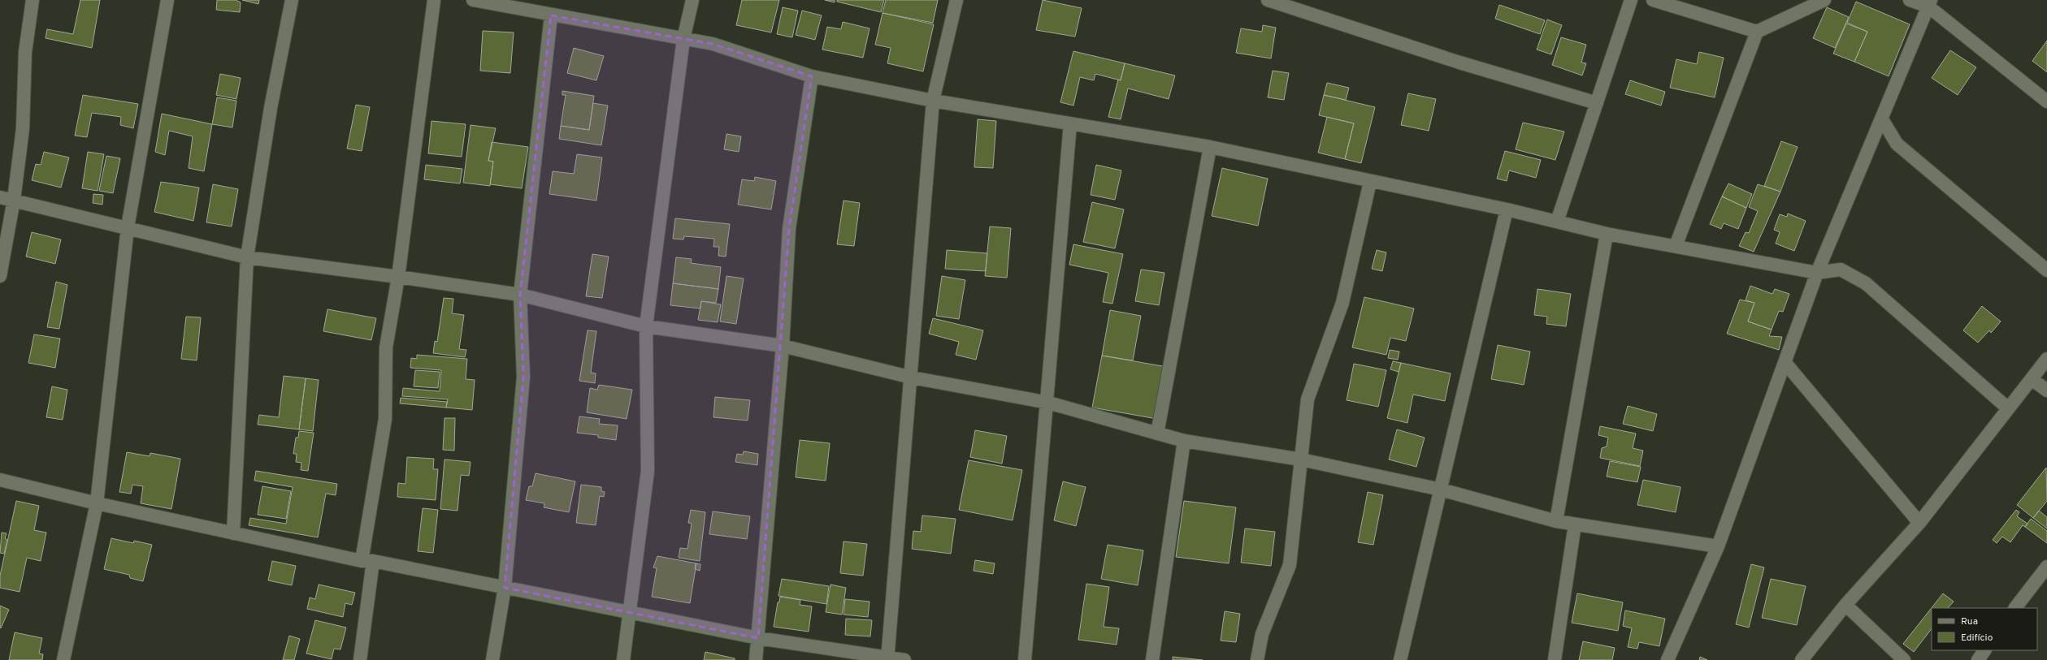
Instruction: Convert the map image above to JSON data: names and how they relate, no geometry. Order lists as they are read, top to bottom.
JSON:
{
  "legend": ["Rua", "Edifício"]
}
